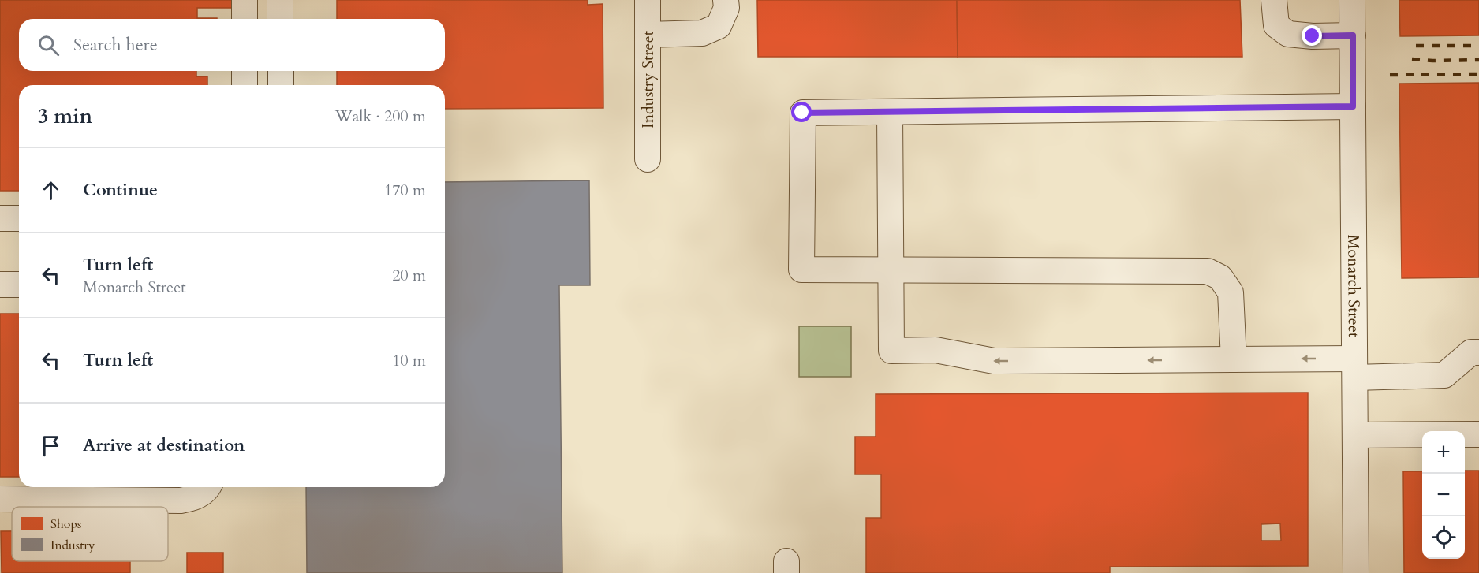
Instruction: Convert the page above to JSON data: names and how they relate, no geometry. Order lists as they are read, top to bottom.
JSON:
{
  "streets": {
    "street": ["Industry Street", "Monarch Street"]
  },
  "legend": ["Shops", "Industry"],
  "page": {
    "search": "Search here",
    "heading": ["3 min", "Walk · 200 m"],
    "list": [
      ["Continue", "170 m"],
      ["Turn left", "Monarch Street", "20 m"],
      ["Turn left", "10 m"],
      "Arrive at destination"
    ],
    "map_buttons": ["+", "−"]
  }
}
